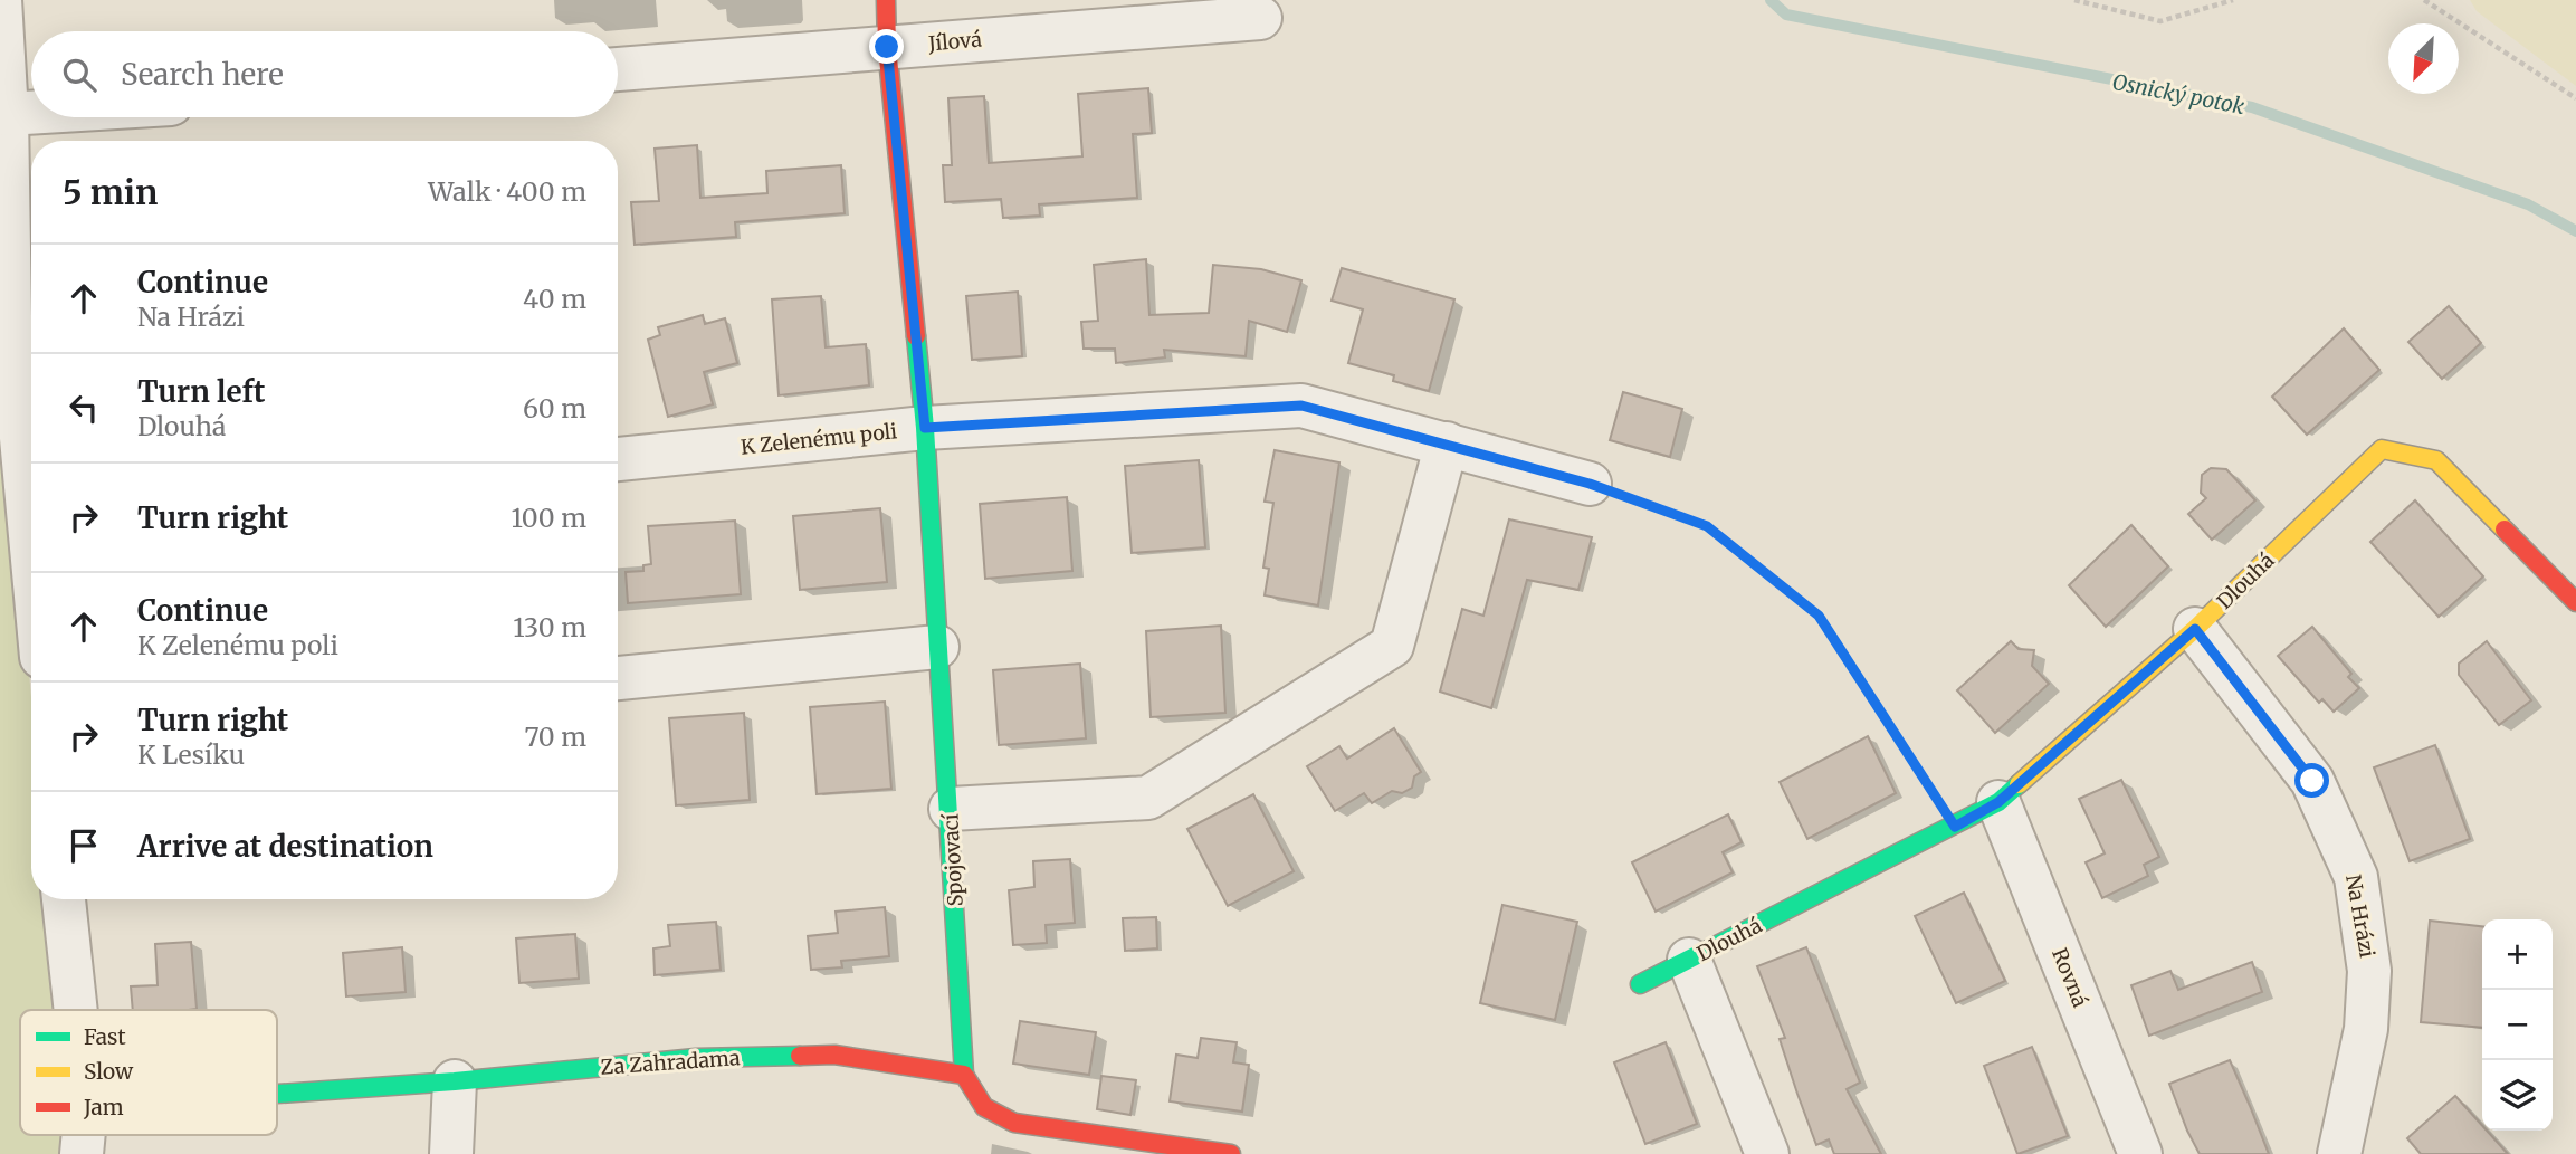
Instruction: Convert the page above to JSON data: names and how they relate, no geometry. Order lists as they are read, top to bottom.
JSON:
{
  "streets": {
    "street": [
      "Jílová",
      "K Zelenému poli",
      "Dlouhá",
      "Spojovací",
      "Na Hrázi",
      "Rovná",
      "Za Zahradama"
    ]
  },
  "crossings": [
    ["Jílová", "Spojovací"],
    ["K Zelenému poli", "Spojovací"],
    ["Dlouhá", "Na Hrázi"],
    ["Dlouhá", "Rovná"],
    ["Spojovací", "Za Zahradama"]
  ],
  "water": ["Osnický potok"],
  "legend": ["Fast", "Slow", "Jam"],
  "north": "bottom left",
  "page": {
    "search": "Search here",
    "heading": ["5 min", "Walk · 400 m"],
    "list": [
      ["Continue", "Na Hrázi", "40 m"],
      ["Turn left", "Dlouhá", "60 m"],
      ["Turn right", "100 m"],
      ["Continue", "K Zelenému poli", "130 m"],
      ["Turn right", "K Lesíku", "70 m"],
      "Arrive at destination"
    ],
    "map_buttons": ["+", "−"]
  }
}
